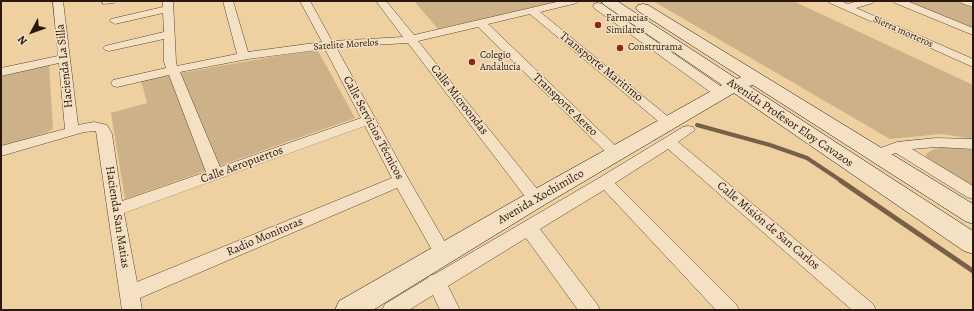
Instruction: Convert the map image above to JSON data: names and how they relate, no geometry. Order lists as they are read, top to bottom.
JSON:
{
  "streets": {
    "main road": ["Avenida Profesor Eloy Cavazos", "Avenida Xochimilco"],
    "street": [
      "Sierra morteros",
      "Satelite Morelos",
      "Hacienda La Silla",
      "Transporte Maritimo",
      "Calle Microondas",
      "Transporte Aereo",
      "Calle Servicios Técnicos",
      "Calle Aeropuertos",
      "Hacienda San Matias",
      "Calle Misión de San Carlos",
      "Radio Monitoras"
    ]
  },
  "crossings": [
    ["Satelite Morelos", "Transporte Maritimo"],
    ["Satelite Morelos", "Calle Microondas"],
    ["Satelite Morelos", "Transporte Aereo"],
    ["Satelite Morelos", "Calle Servicios Técnicos"],
    ["Hacienda La Silla", "Hacienda San Matias"],
    ["Transporte Maritimo", "Avenida Xochimilco"],
    ["Transporte Maritimo", "Calle Misión de San Carlos"],
    ["Calle Microondas", "Avenida Xochimilco"],
    ["Transporte Aereo", "Avenida Xochimilco"],
    ["Avenida Profesor Eloy Cavazos", "Avenida Xochimilco"],
    ["Calle Servicios Técnicos", "Calle Aeropuertos"],
    ["Calle Servicios Técnicos", "Avenida Xochimilco"],
    ["Calle Servicios Técnicos", "Radio Monitoras"],
    ["Calle Aeropuertos", "Hacienda San Matias"],
    ["Avenida Xochimilco", "Calle Misión de San Carlos"],
    ["Hacienda San Matias", "Radio Monitoras"]
  ],
  "places": ["Farmacias Similares", "Construrama", "Colegio Andalucía"],
  "north": "bottom left"
}
